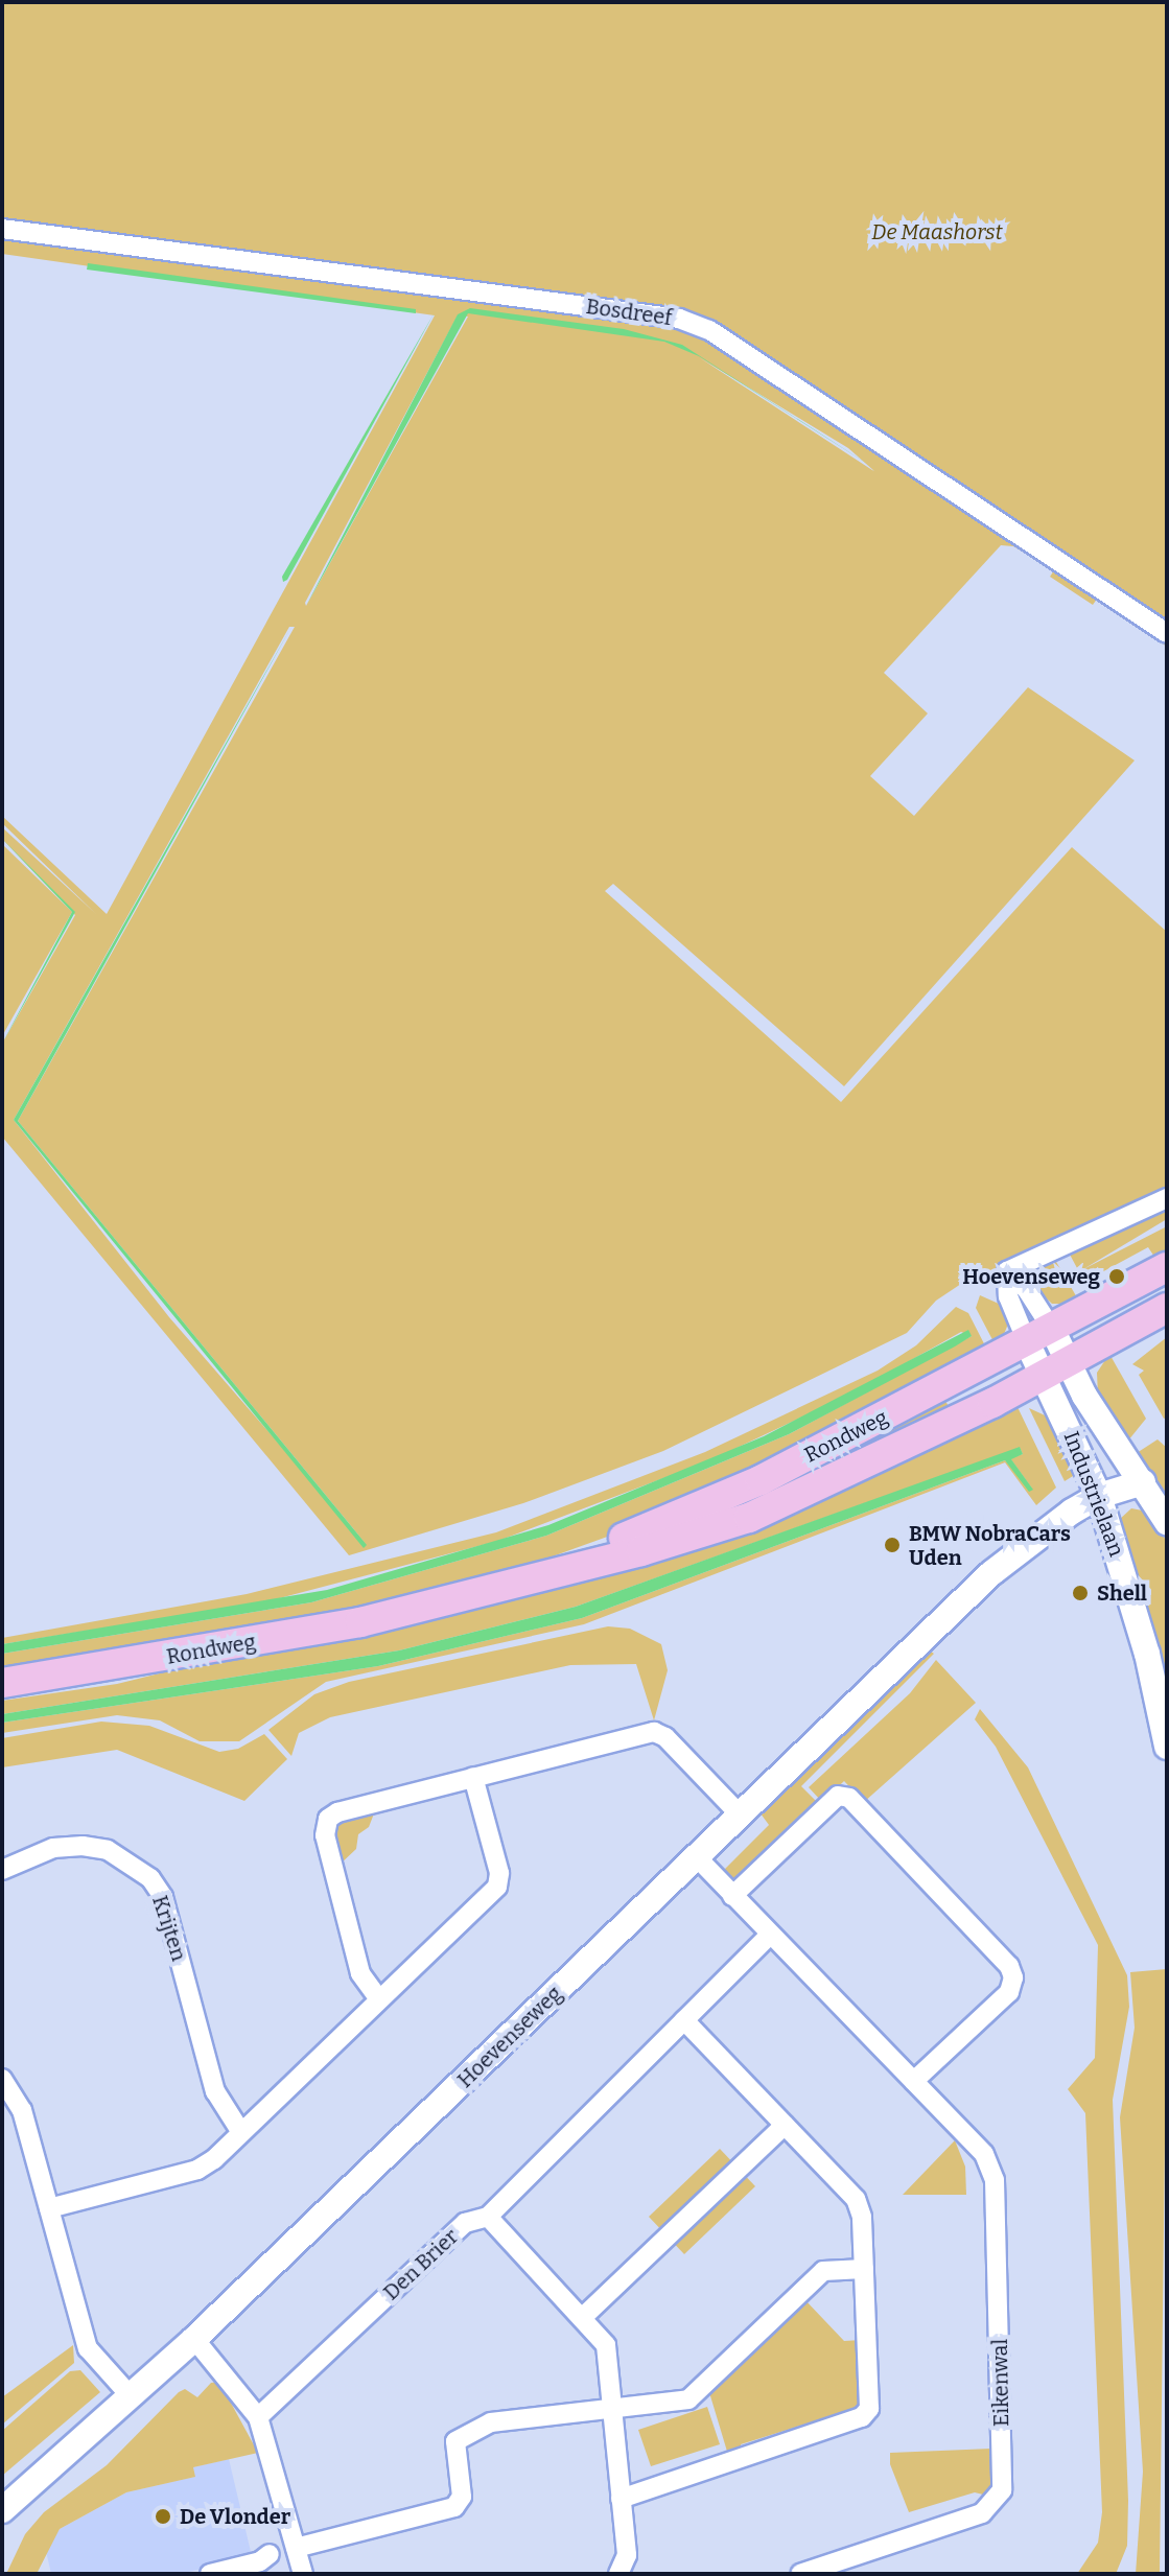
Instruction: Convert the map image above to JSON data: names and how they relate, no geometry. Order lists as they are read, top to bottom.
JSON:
{
  "streets": {
    "main road": ["Rondweg"],
    "street": [
      "Bosdreef",
      "Industrielaan",
      "Krijten",
      "Hoevenseweg",
      "Den Brier",
      "Eikenwal"
    ]
  },
  "crossings": [
    ["Rondweg", "Industrielaan"],
    ["Industrielaan", "Hoevenseweg"],
    ["Hoevenseweg", "Eikenwal"]
  ],
  "parks": ["De Maashorst"],
  "places": [
    "Hoevenseweg",
    "BMW NobraCars Uden",
    "Shell",
    "De Vlonder"
  ]
}
